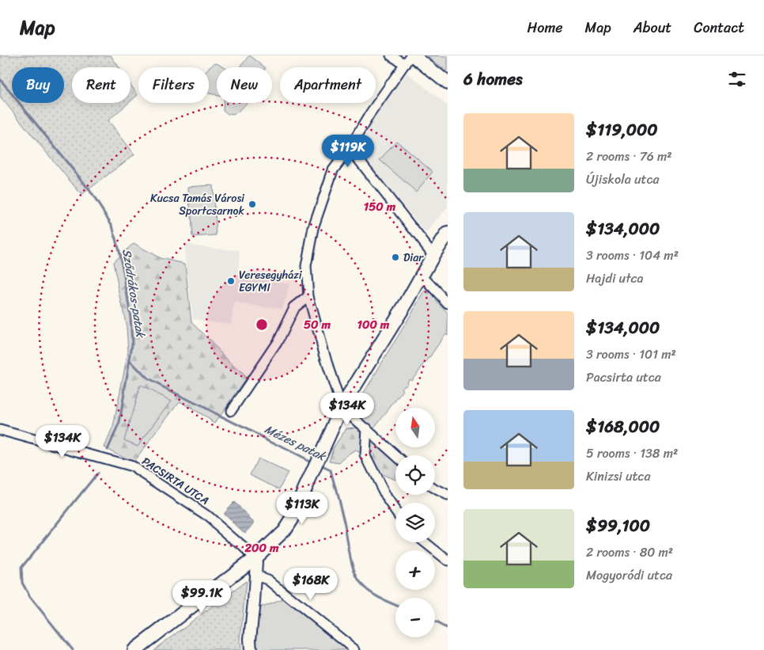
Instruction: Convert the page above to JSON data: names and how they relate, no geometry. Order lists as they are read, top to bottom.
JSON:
{
  "streets": {
    "street": ["PACSIRTA UTCA"]
  },
  "water": ["Sződrákos-patak", "Mézes patak"],
  "places": ["Kucsa Tamás Városi Sportcsarnok", "Diar", "Veresegyházi EGYMI"],
  "north": "top",
  "page": {
    "header": "Map",
    "nav": [
      "Home",
      "Map",
      "About",
      "Contact"
    ],
    "heading": "6 homes",
    "chip": [
      "Buy",
      "Rent",
      "Filters",
      "New",
      "Apartment"
    ],
    "list": [
      {
        "name": "$119,000",
        "note": "2 rooms · 76 m² · Újiskola utca"
      },
      {
        "name": "$134,000",
        "note": "3 rooms · 104 m² · Hajdi utca"
      },
      {
        "name": "$134,000",
        "note": "3 rooms · 101 m² · Pacsirta utca"
      },
      {
        "name": "$168,000",
        "note": "5 rooms · 138 m² · Kinizsi utca"
      },
      {
        "name": "$99,100",
        "note": "2 rooms · 80 m² · Mogyoródi utca"
      }
    ],
    "price": [
      "$119K",
      "$134K",
      "$134K",
      "$113K",
      "$168K",
      "$99.1K"
    ],
    "map_buttons": ["+", "−"]
  },
  "rings": [
    "150 m",
    "50 m",
    "100 m",
    "200 m"
  ]
}
